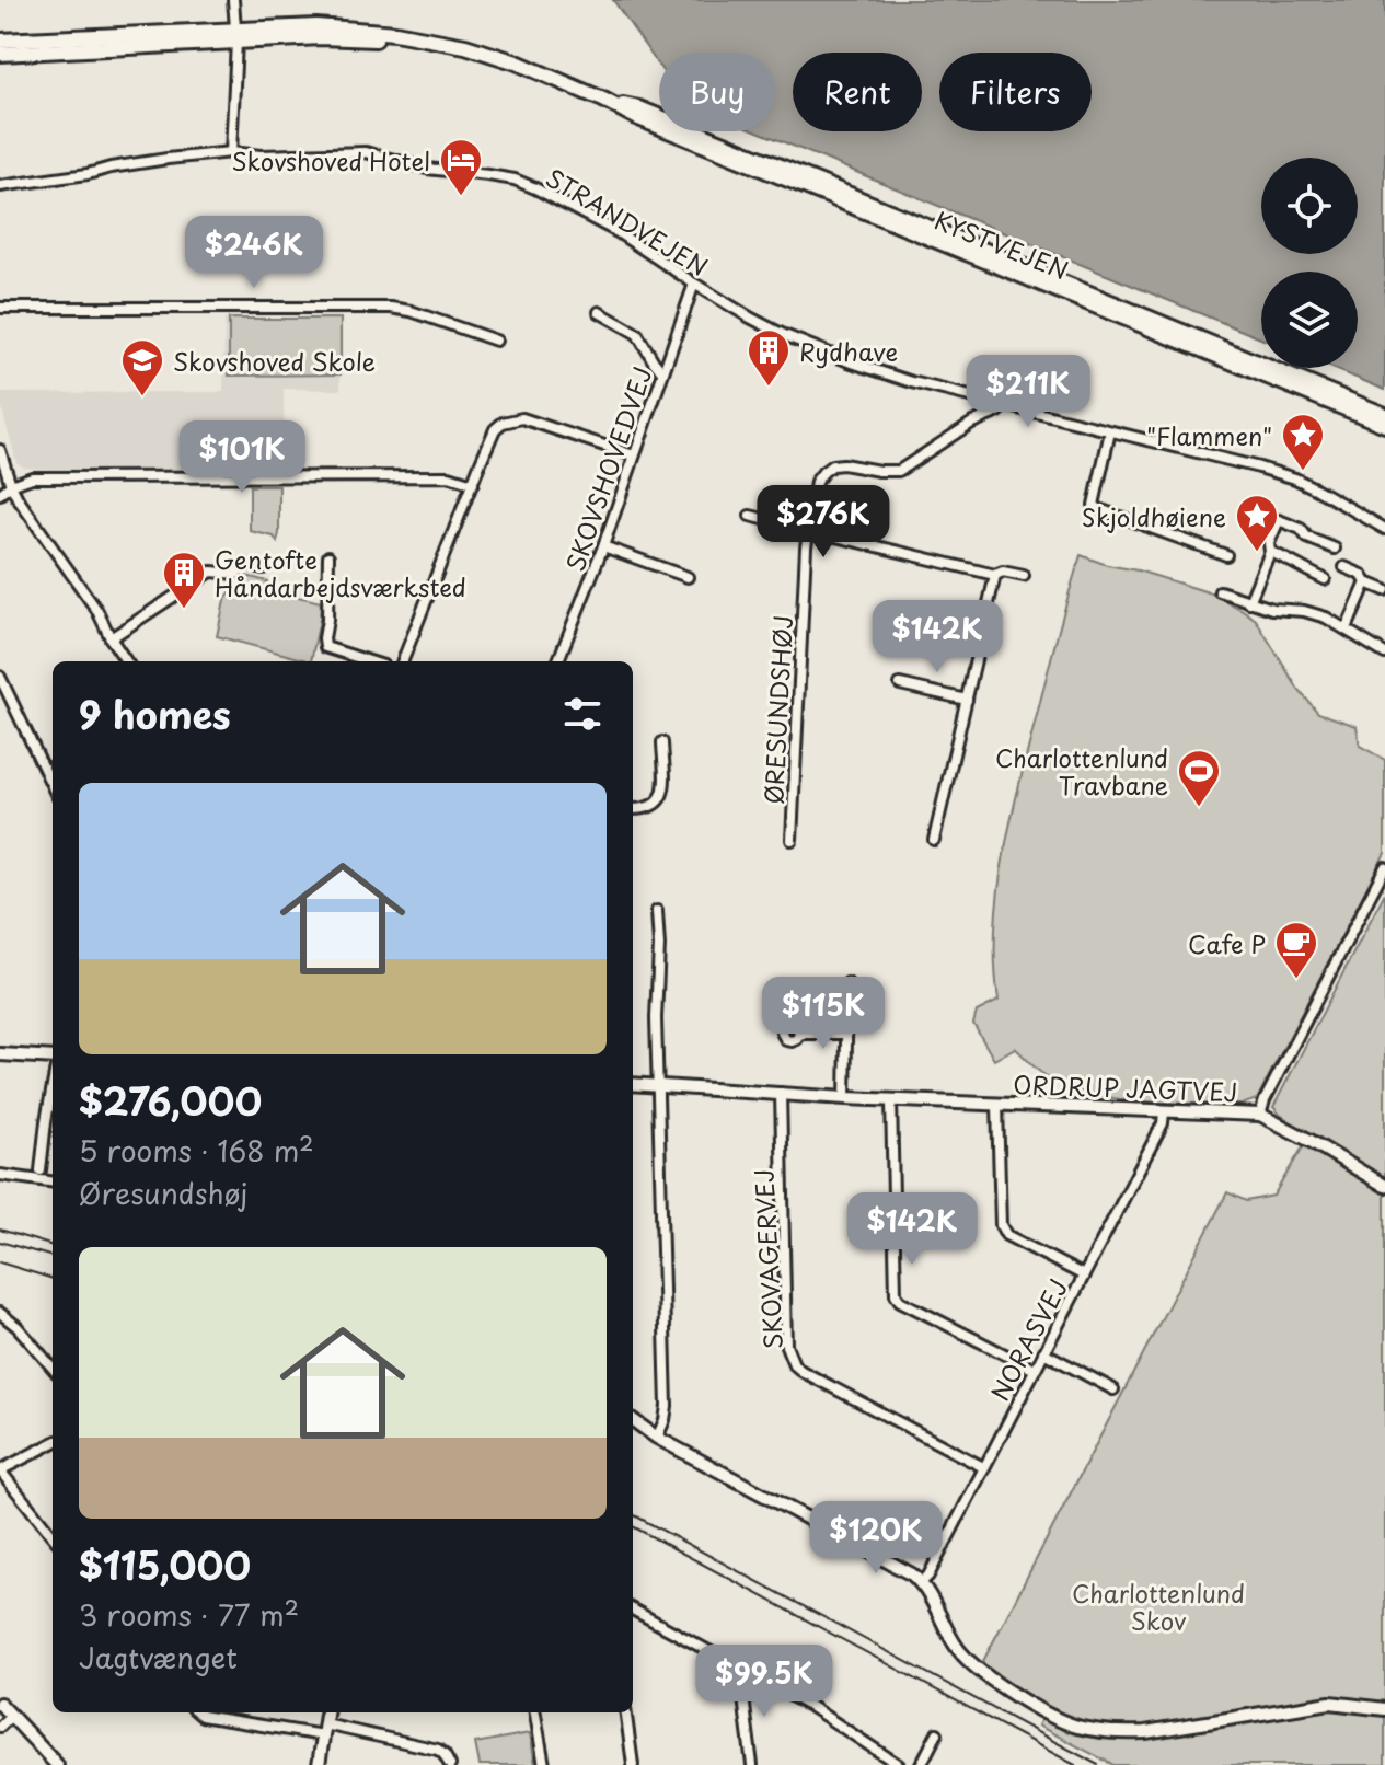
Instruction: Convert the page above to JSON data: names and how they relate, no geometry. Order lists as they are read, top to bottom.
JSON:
{
  "streets": {
    "main road": ["KYSTVEJEN"],
    "street": [
      "STRANDVEJEN",
      "SKOVSHOVEDVEJ",
      "ØRESUNDSHØJ",
      "ORDRUP JAGTVEJ",
      "SKOVAGERVEJ",
      "NORASVEJ"
    ]
  },
  "crossings": [
    ["STRANDVEJEN", "SKOVSHOVEDVEJ"],
    ["STRANDVEJEN", "ØRESUNDSHØJ"],
    ["ORDRUP JAGTVEJ", "SKOVAGERVEJ"],
    ["ORDRUP JAGTVEJ", "NORASVEJ"],
    ["SKOVAGERVEJ", "NORASVEJ"]
  ],
  "parks": ["Charlottenlund Skov"],
  "places": {
    "hotel": ["Skovshoved Hotel"],
    "building": ["Rydhave", "Gentofte Håndarbejdsværksted"],
    "school or university": ["Skovshoved Skole"],
    "place": ["\"Flammen\"", "Skjoldhøiene"],
    "sports": ["Charlottenlund Travbane"],
    "cafe": ["Cafe P"]
  },
  "page": {
    "chip": ["Buy", "Rent", "Filters"],
    "price": [
      "$246K",
      "$211K",
      "$101K",
      "$276K",
      "$142K",
      "$115K",
      "$142K",
      "$120K",
      "$99.5K"
    ],
    "heading": "9 homes",
    "list": [
      {
        "name": "$276,000",
        "note": "5 rooms · 168 m² · Øresundshøj"
      },
      {
        "name": "$115,000",
        "note": "3 rooms · 77 m² · Jagtvænget"
      }
    ]
  }
}
